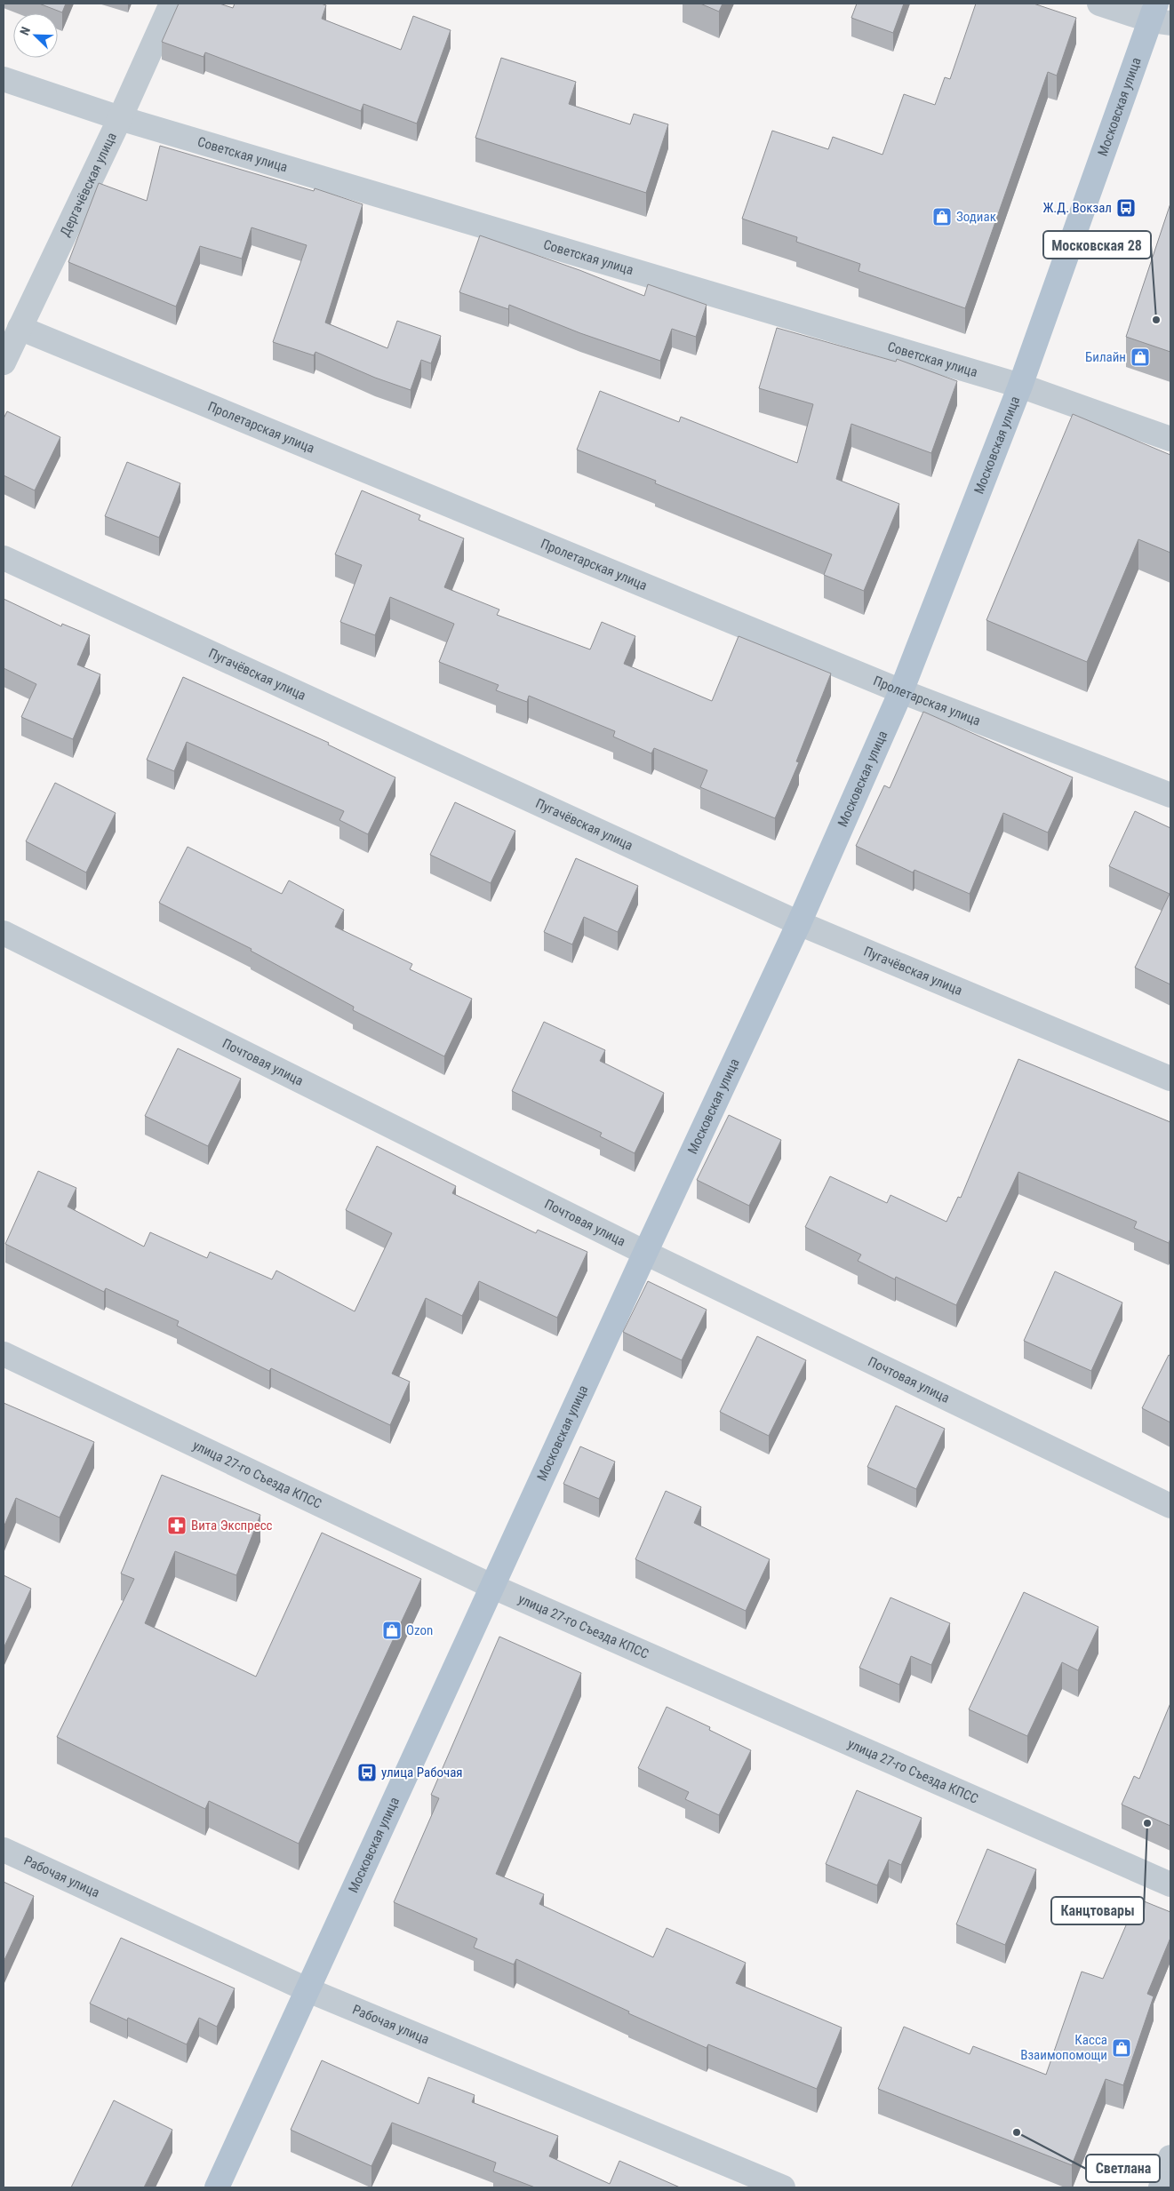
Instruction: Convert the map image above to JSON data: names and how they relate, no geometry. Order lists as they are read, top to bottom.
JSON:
{
  "streets": {
    "main road": ["Московская улица"],
    "street": [
      "Советская улица",
      "Дергачёвская улица",
      "Пролетарская улица",
      "Пугачёвская улица",
      "Почтовая улица",
      "улица 27-го Съезда КПСС",
      "Рабочая улица"
    ]
  },
  "crossings": [
    ["Московская улица", "Советская улица"],
    ["Московская улица", "Пролетарская улица"],
    ["Московская улица", "Пугачёвская улица"],
    ["Московская улица", "Почтовая улица"],
    ["Московская улица", "улица 27-го Съезда КПСС"],
    ["Московская улица", "Рабочая улица"],
    ["Советская улица", "Дергачёвская улица"],
    ["Дергачёвская улица", "Пролетарская улица"]
  ],
  "places": {
    "bus stop": ["Ж.Д. Вокзал", "улица Рабочая"],
    "shop": [
      "Зодиак",
      "Билайн",
      "Ozon",
      "Касса Взаимопомощи"
    ],
    "other": ["Московская 28", "Канцтовары", "Светлана"],
    "pharmacy": ["Вита Экспресс"]
  },
  "north": "top left"
}
